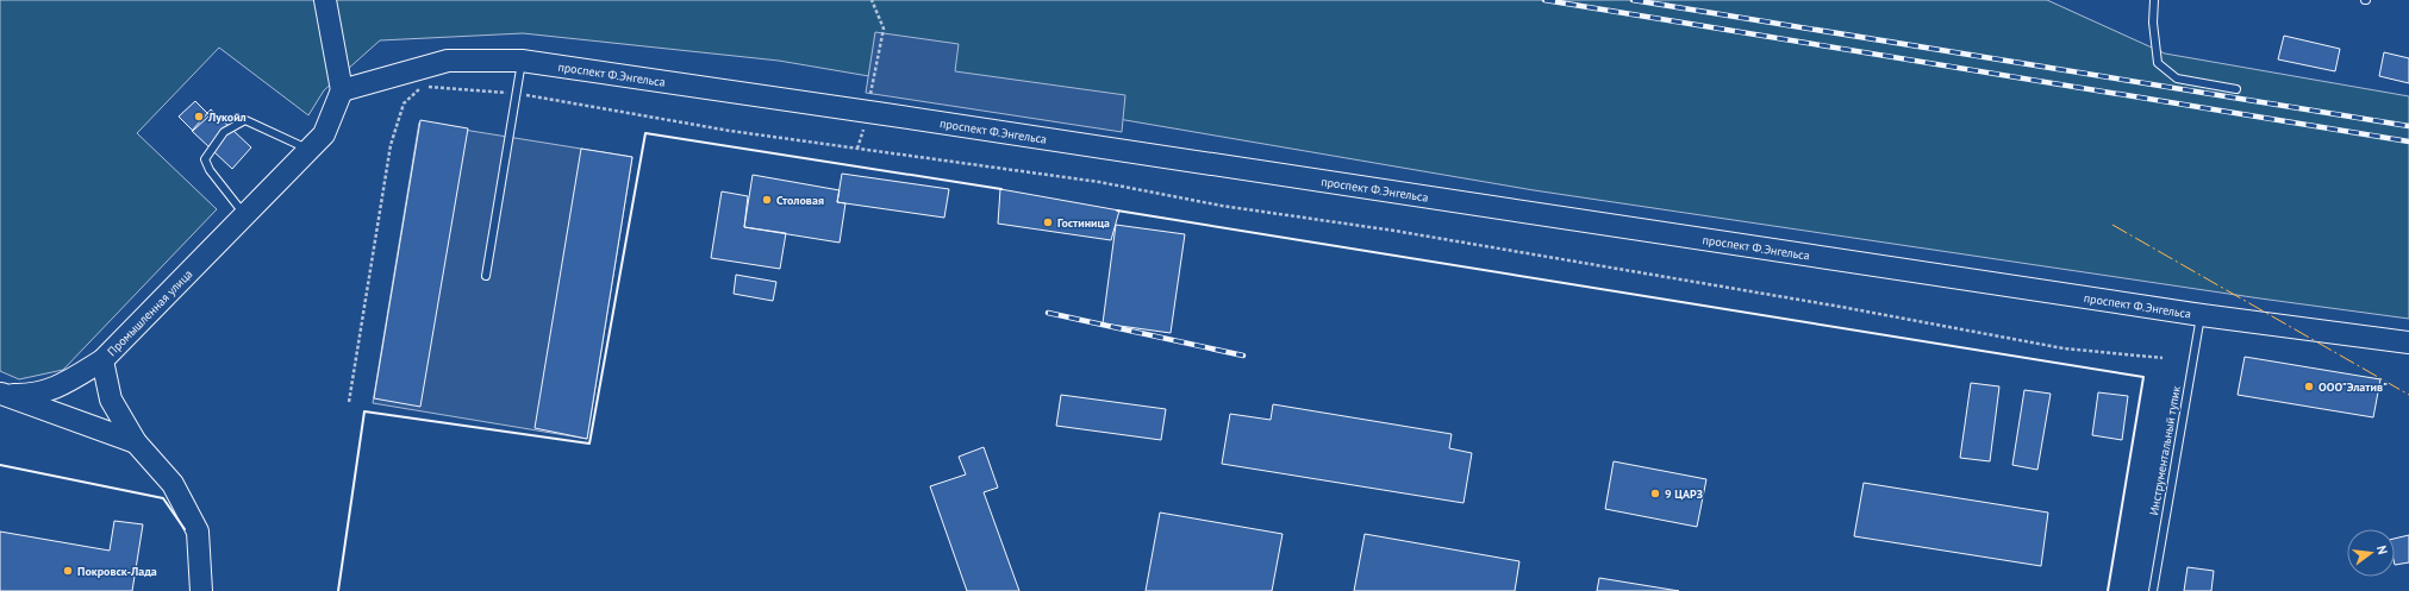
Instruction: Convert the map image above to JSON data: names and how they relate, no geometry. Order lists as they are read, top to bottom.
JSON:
{
  "streets": {
    "street": ["проспект Ф.Энгельса", "Промышленная улица"],
    "lane": ["Инструментальный тупик"]
  },
  "crossings": [
    ["проспект Ф.Энгельса", "Промышленная улица"],
    ["проспект Ф.Энгельса", "Инструментальный тупик"]
  ],
  "places": [
    "Лукойл",
    "Столовая",
    "Гостиница",
    "ООО\"Элатив\"",
    "9 ЦАРЗ",
    "Покровск-Лада"
  ],
  "north": "right"
}
